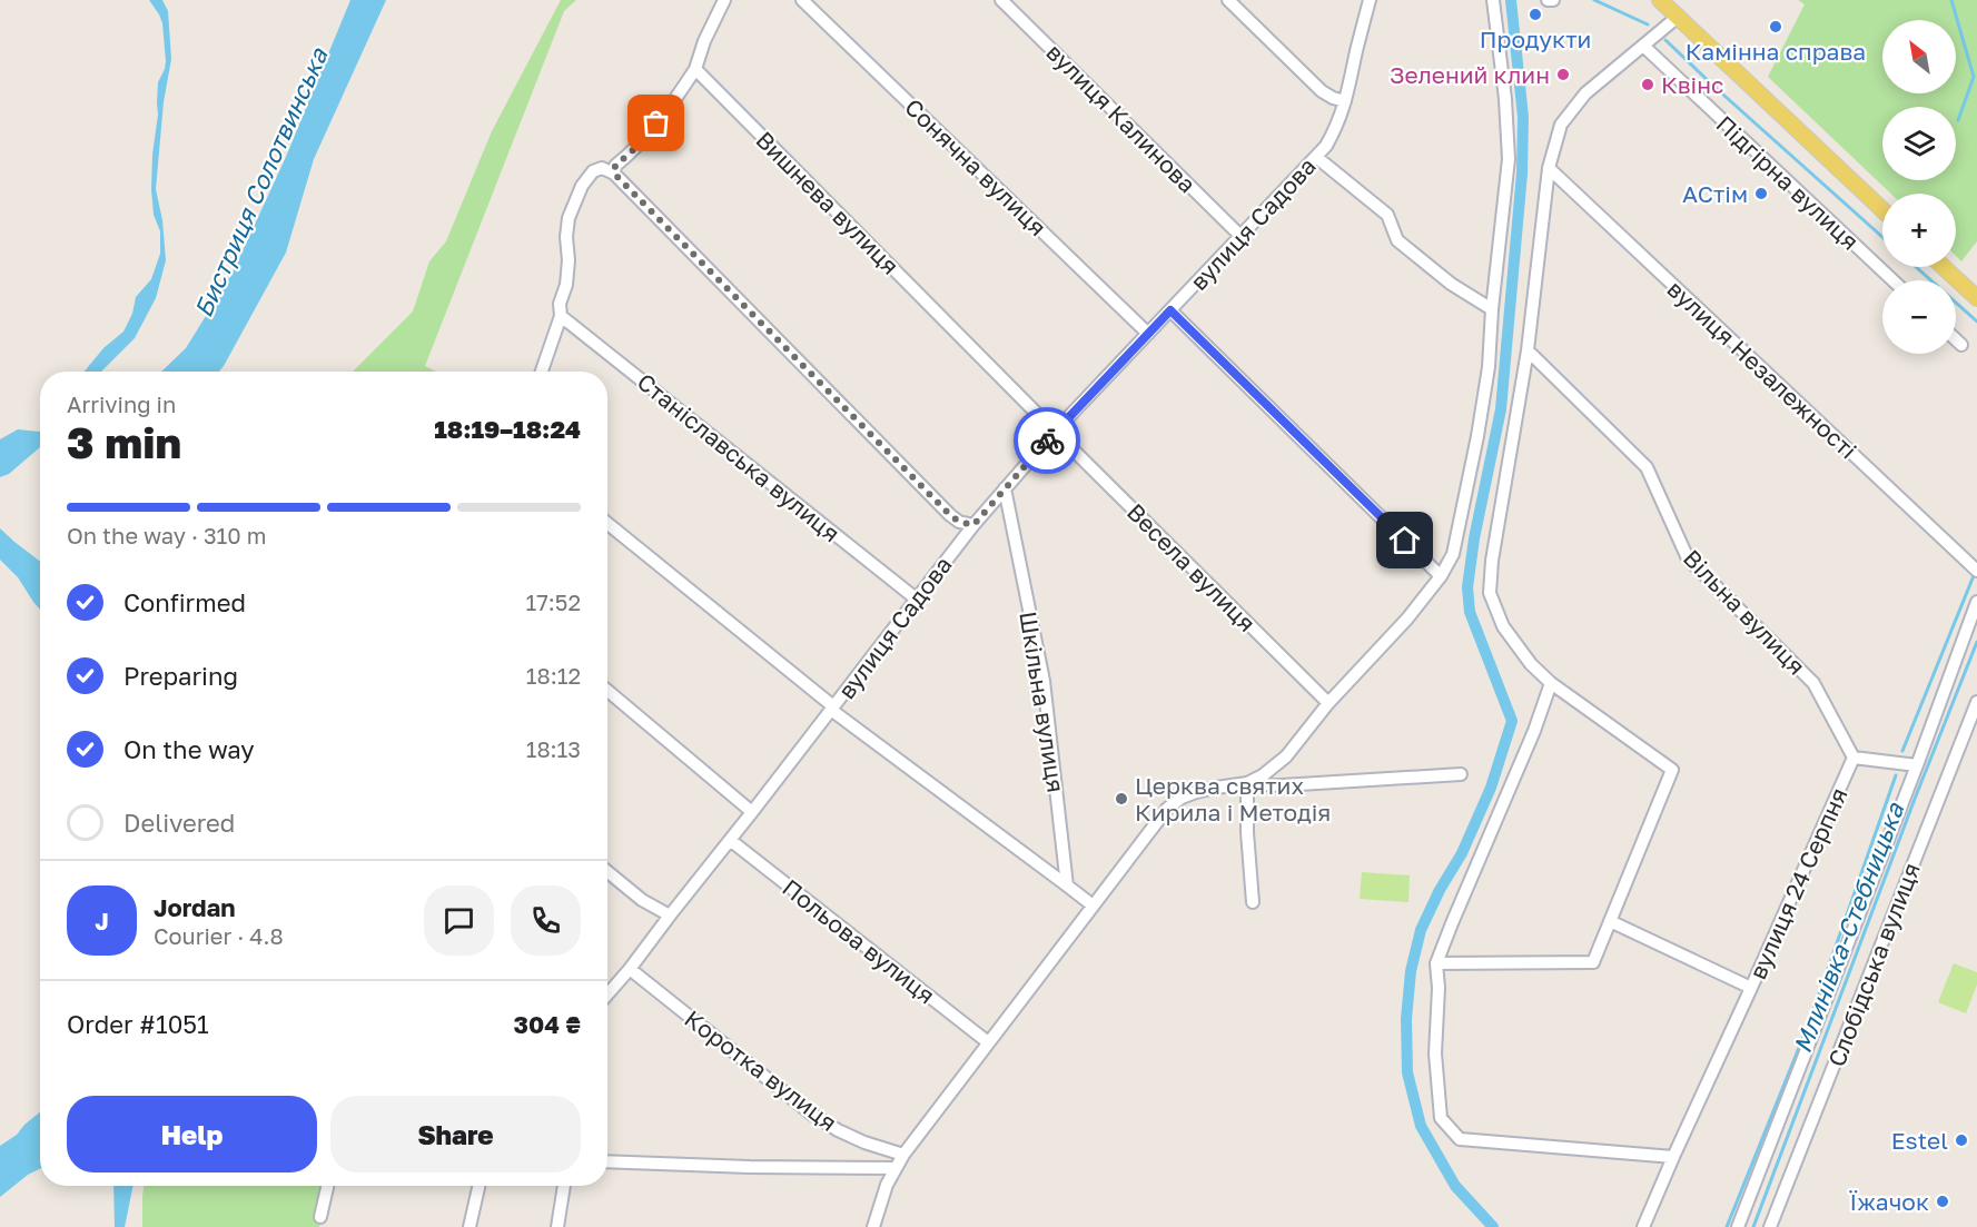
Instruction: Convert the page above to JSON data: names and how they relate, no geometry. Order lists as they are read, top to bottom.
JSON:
{
  "streets": {
    "street": [
      "вулиця Калинова",
      "Сонячна вулиця",
      "Підгірна вулиця",
      "Вишнева вулиця",
      "вулиця Садова",
      "вулиця Незалежності",
      "Станіславська вулиця",
      "Весела вулиця",
      "Вільна вулиця",
      "Шкільна вулиця",
      "вулиця 24 Серпня",
      "Польова вулиця",
      "Слобідська вулиця",
      "Коротка вулиця"
    ]
  },
  "crossings": [
    ["вулиця Калинова", "вулиця Садова"],
    ["Сонячна вулиця", "вулиця Садова"],
    ["Вишнева вулиця", "вулиця Садова"],
    ["Вишнева вулиця", "Весела вулиця"],
    ["вулиця Садова", "Станіславська вулиця"],
    ["вулиця Садова", "Весела вулиця"],
    ["вулиця Садова", "Шкільна вулиця"],
    ["вулиця Садова", "Польова вулиця"],
    ["вулиця Садова", "Коротка вулиця"],
    ["Вільна вулиця", "вулиця 24 Серпня"]
  ],
  "water": ["Бистриця Солотвинська", "Млинівка-Стебницька"],
  "places": [
    "Продукти",
    "Камінна справа",
    "Зелений клин",
    "Квінс",
    "АСтім",
    "Церква святих Кирила і Методія",
    "Estel",
    "Їжачок"
  ],
  "north": "top left",
  "page": {
    "map_buttons": ["+", "−"],
    "heading": ["3 min", "Arriving in", "18:19–18:24"],
    "panel": [
      "Jordan",
      "Courier · 4.8",
      "Order #1051",
      "304 ₴"
    ],
    "bar": "On the way · 310 m",
    "list": [
      ["Confirmed", "17:52"],
      ["Preparing", "18:12"],
      ["On the way", "18:13"],
      "Delivered"
    ],
    "round": "J",
    "buttons": ["Help", "Share"]
  }
}
